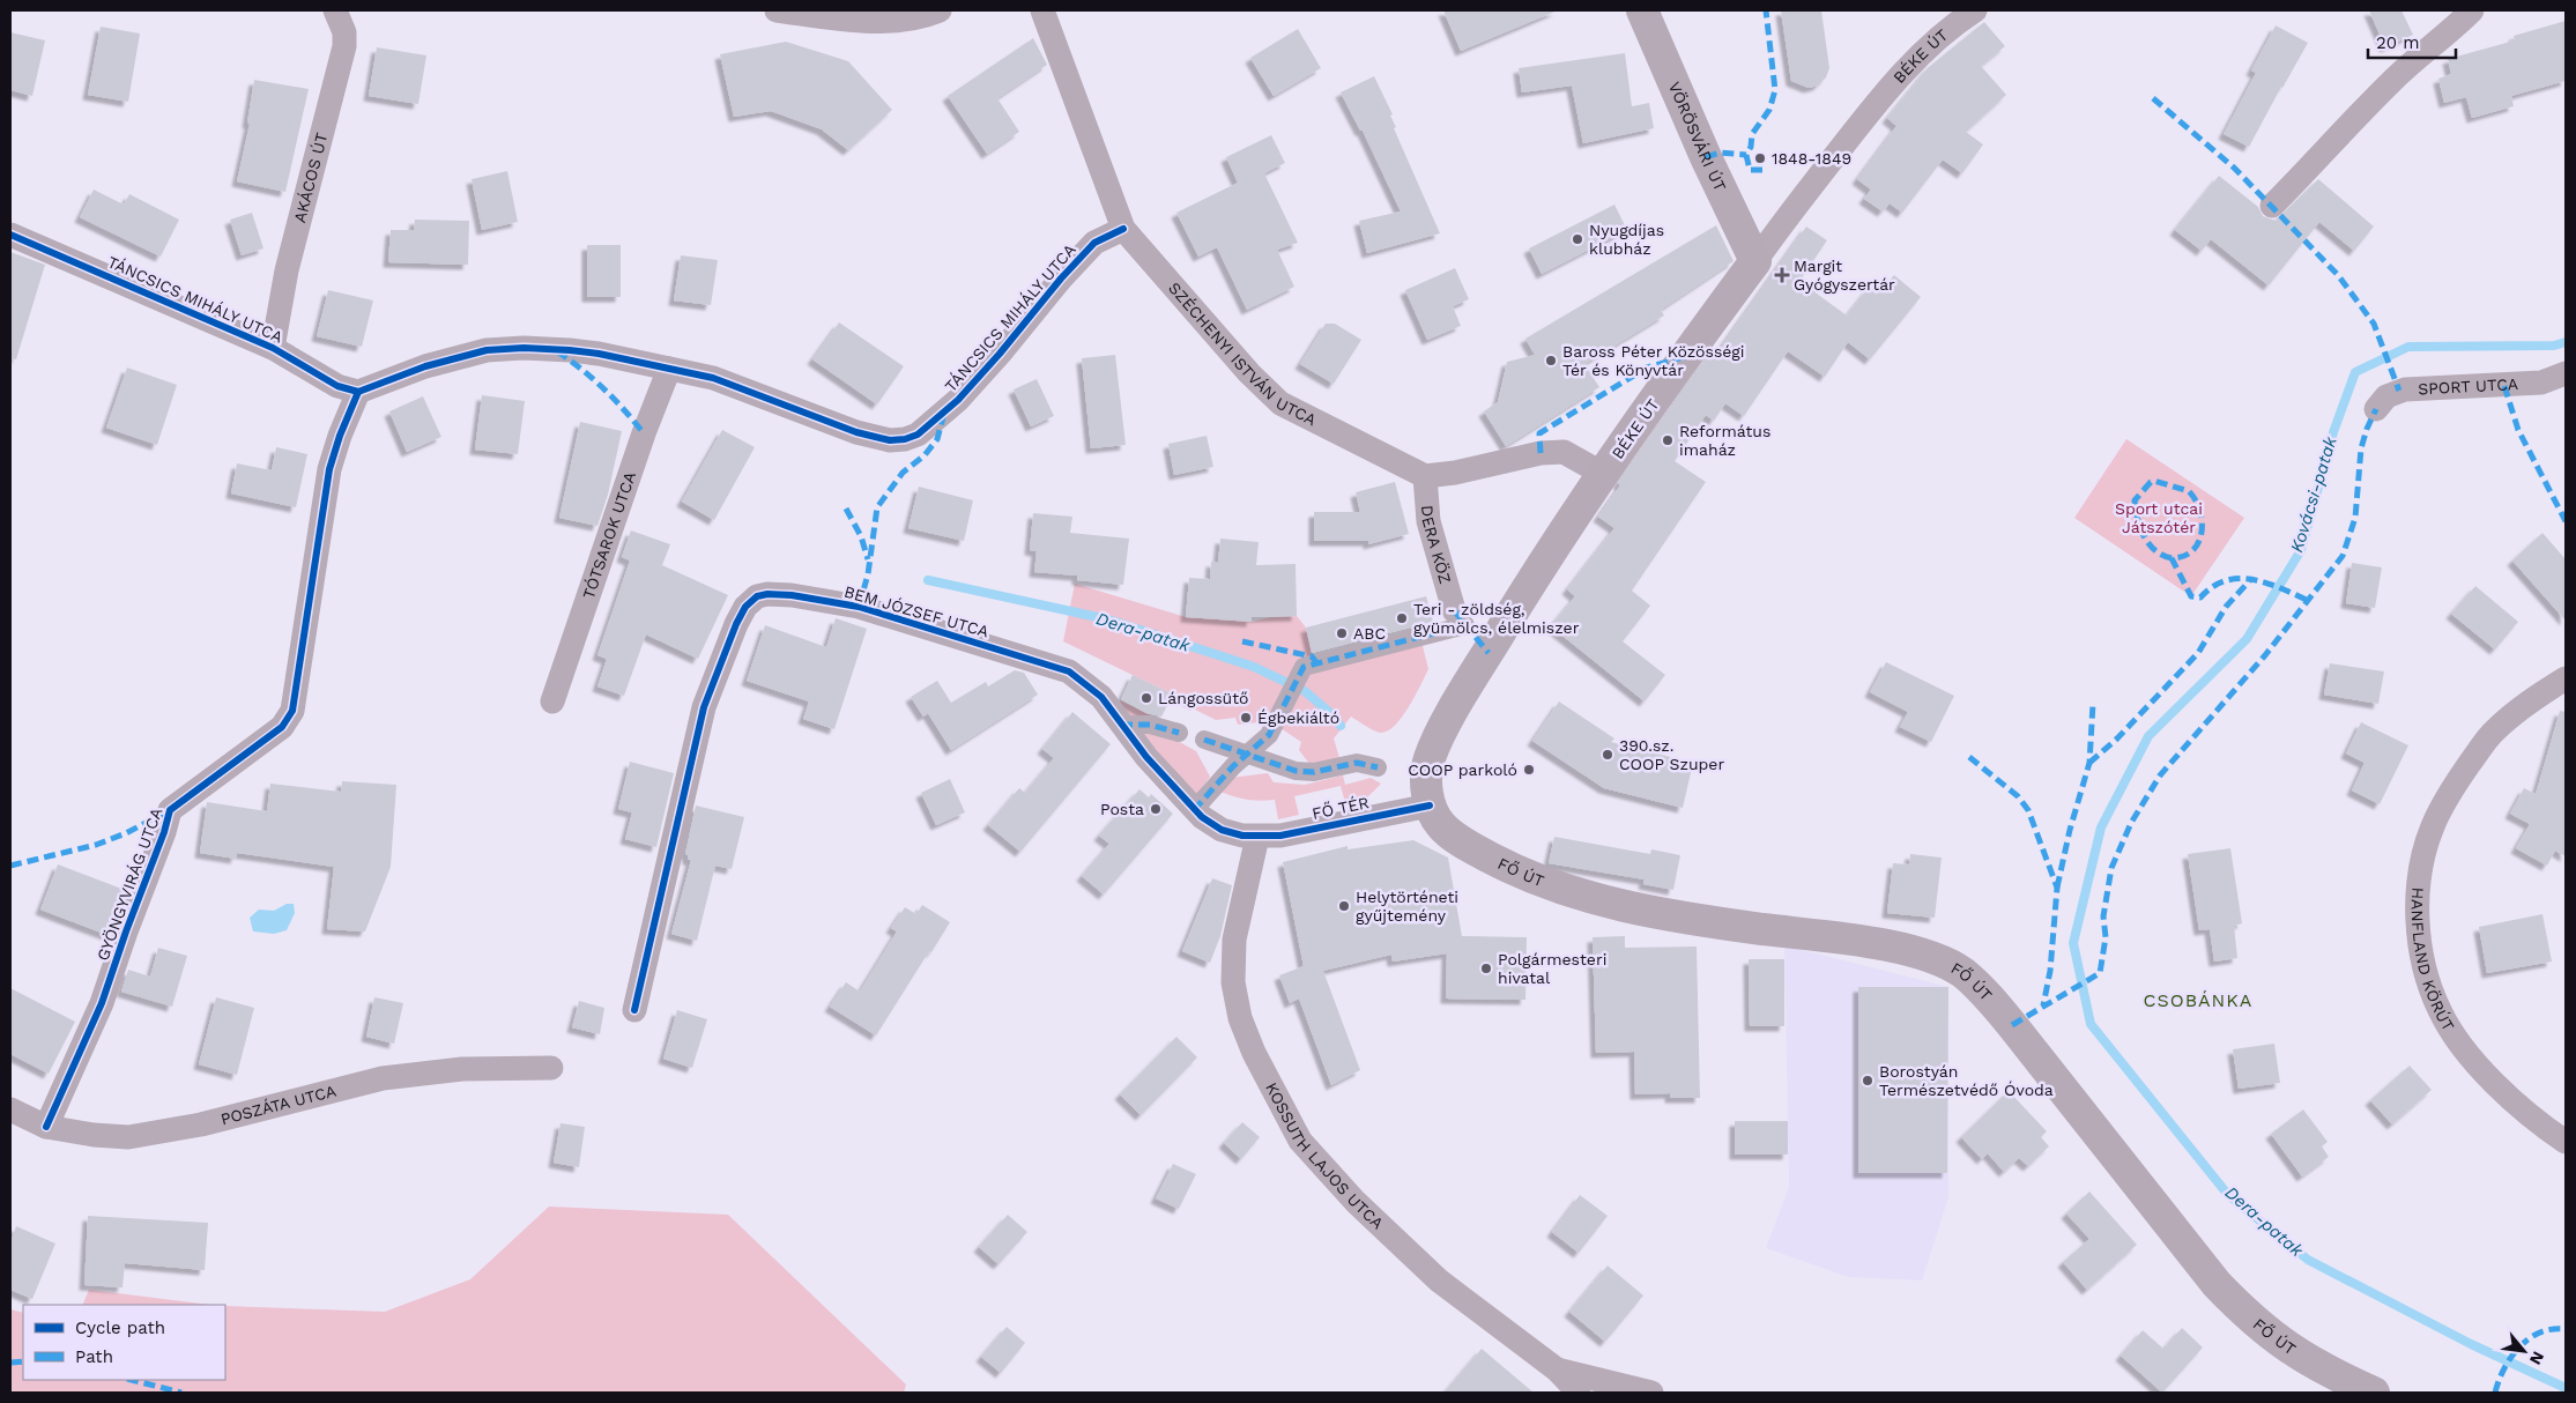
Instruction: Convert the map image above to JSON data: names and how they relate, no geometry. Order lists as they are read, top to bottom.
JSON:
{
  "streets": {
    "main road": ["BÉKE ÚT", "VÖRÖSVÁRI ÚT", "FŐ ÚT"],
    "street": [
      "AKÁCOS ÚT",
      "TÁNCSICS MIHÁLY UTCA",
      "SZÉCHENYI ISTVÁN UTCA",
      "SPORT UTCA",
      "TÓTSAROK UTCA",
      "DERA KÖZ",
      "BEM JÓZSEF UTCA",
      "FŐ TÉR",
      "GYÖNGYVIRÁG UTCA",
      "HANFLAND KÖRÚT",
      "POSZÁTA UTCA",
      "KOSSUTH LAJOS UTCA"
    ]
  },
  "crossings": [
    ["BÉKE ÚT", "VÖRÖSVÁRI ÚT"],
    ["BÉKE ÚT", "FŐ TÉR"],
    ["BÉKE ÚT", "FŐ ÚT"],
    ["AKÁCOS ÚT", "TÁNCSICS MIHÁLY UTCA"],
    ["TÁNCSICS MIHÁLY UTCA", "SZÉCHENYI ISTVÁN UTCA"],
    ["TÁNCSICS MIHÁLY UTCA", "TÓTSAROK UTCA"],
    ["TÁNCSICS MIHÁLY UTCA", "GYÖNGYVIRÁG UTCA"],
    ["SZÉCHENYI ISTVÁN UTCA", "DERA KÖZ"],
    ["BEM JÓZSEF UTCA", "FŐ TÉR"],
    ["BEM JÓZSEF UTCA", "KOSSUTH LAJOS UTCA"],
    ["FŐ TÉR", "FŐ ÚT"],
    ["FŐ TÉR", "KOSSUTH LAJOS UTCA"],
    ["GYÖNGYVIRÁG UTCA", "POSZÁTA UTCA"]
  ],
  "districts": ["CSOBÁNKA"],
  "water": ["Kovácsi-patak", "Dera-patak"],
  "parks": ["Sport utcai Játszótér"],
  "places": {
    "other": [
      "1848-1849",
      "Nyugdíjas klubház",
      "Baross Péter Közösségi Tér és Könyvtár",
      "Református imaház",
      "Teri - zöldség, gyümölcs, élelmiszer",
      "ABC",
      "Lángossütő",
      "Égbekiáltó",
      "390.sz. COOP Szuper",
      "COOP parkoló",
      "Posta",
      "Helytörténeti gyűjtemény",
      "Polgármesteri hivatal",
      "Borostyán Természetvédő Óvoda"
    ],
    "health": ["Margit Gyógyszertár"]
  },
  "legend": ["Cycle path", "Path"],
  "scale_bar": "20 m",
  "north": "bottom right"
}
